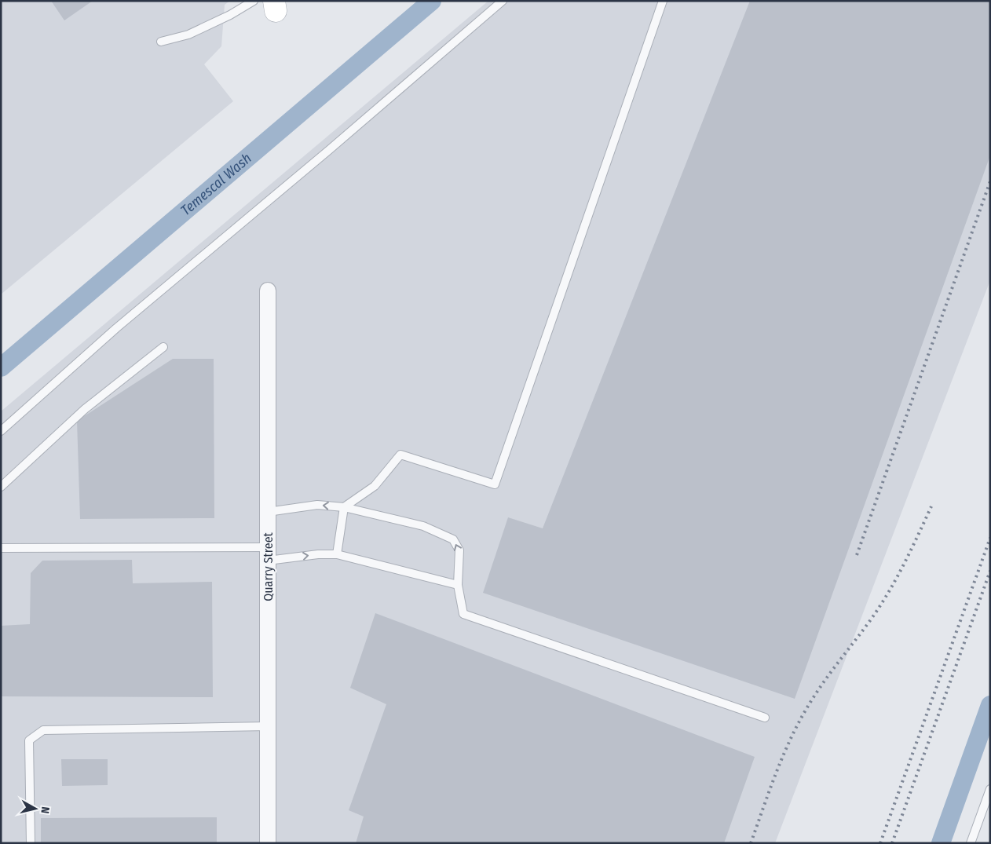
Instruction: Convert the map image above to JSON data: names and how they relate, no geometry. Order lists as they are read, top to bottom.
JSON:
{
  "streets": {
    "street": ["Quarry Street"]
  },
  "water": ["Temescal Wash"],
  "north": "right"
}
